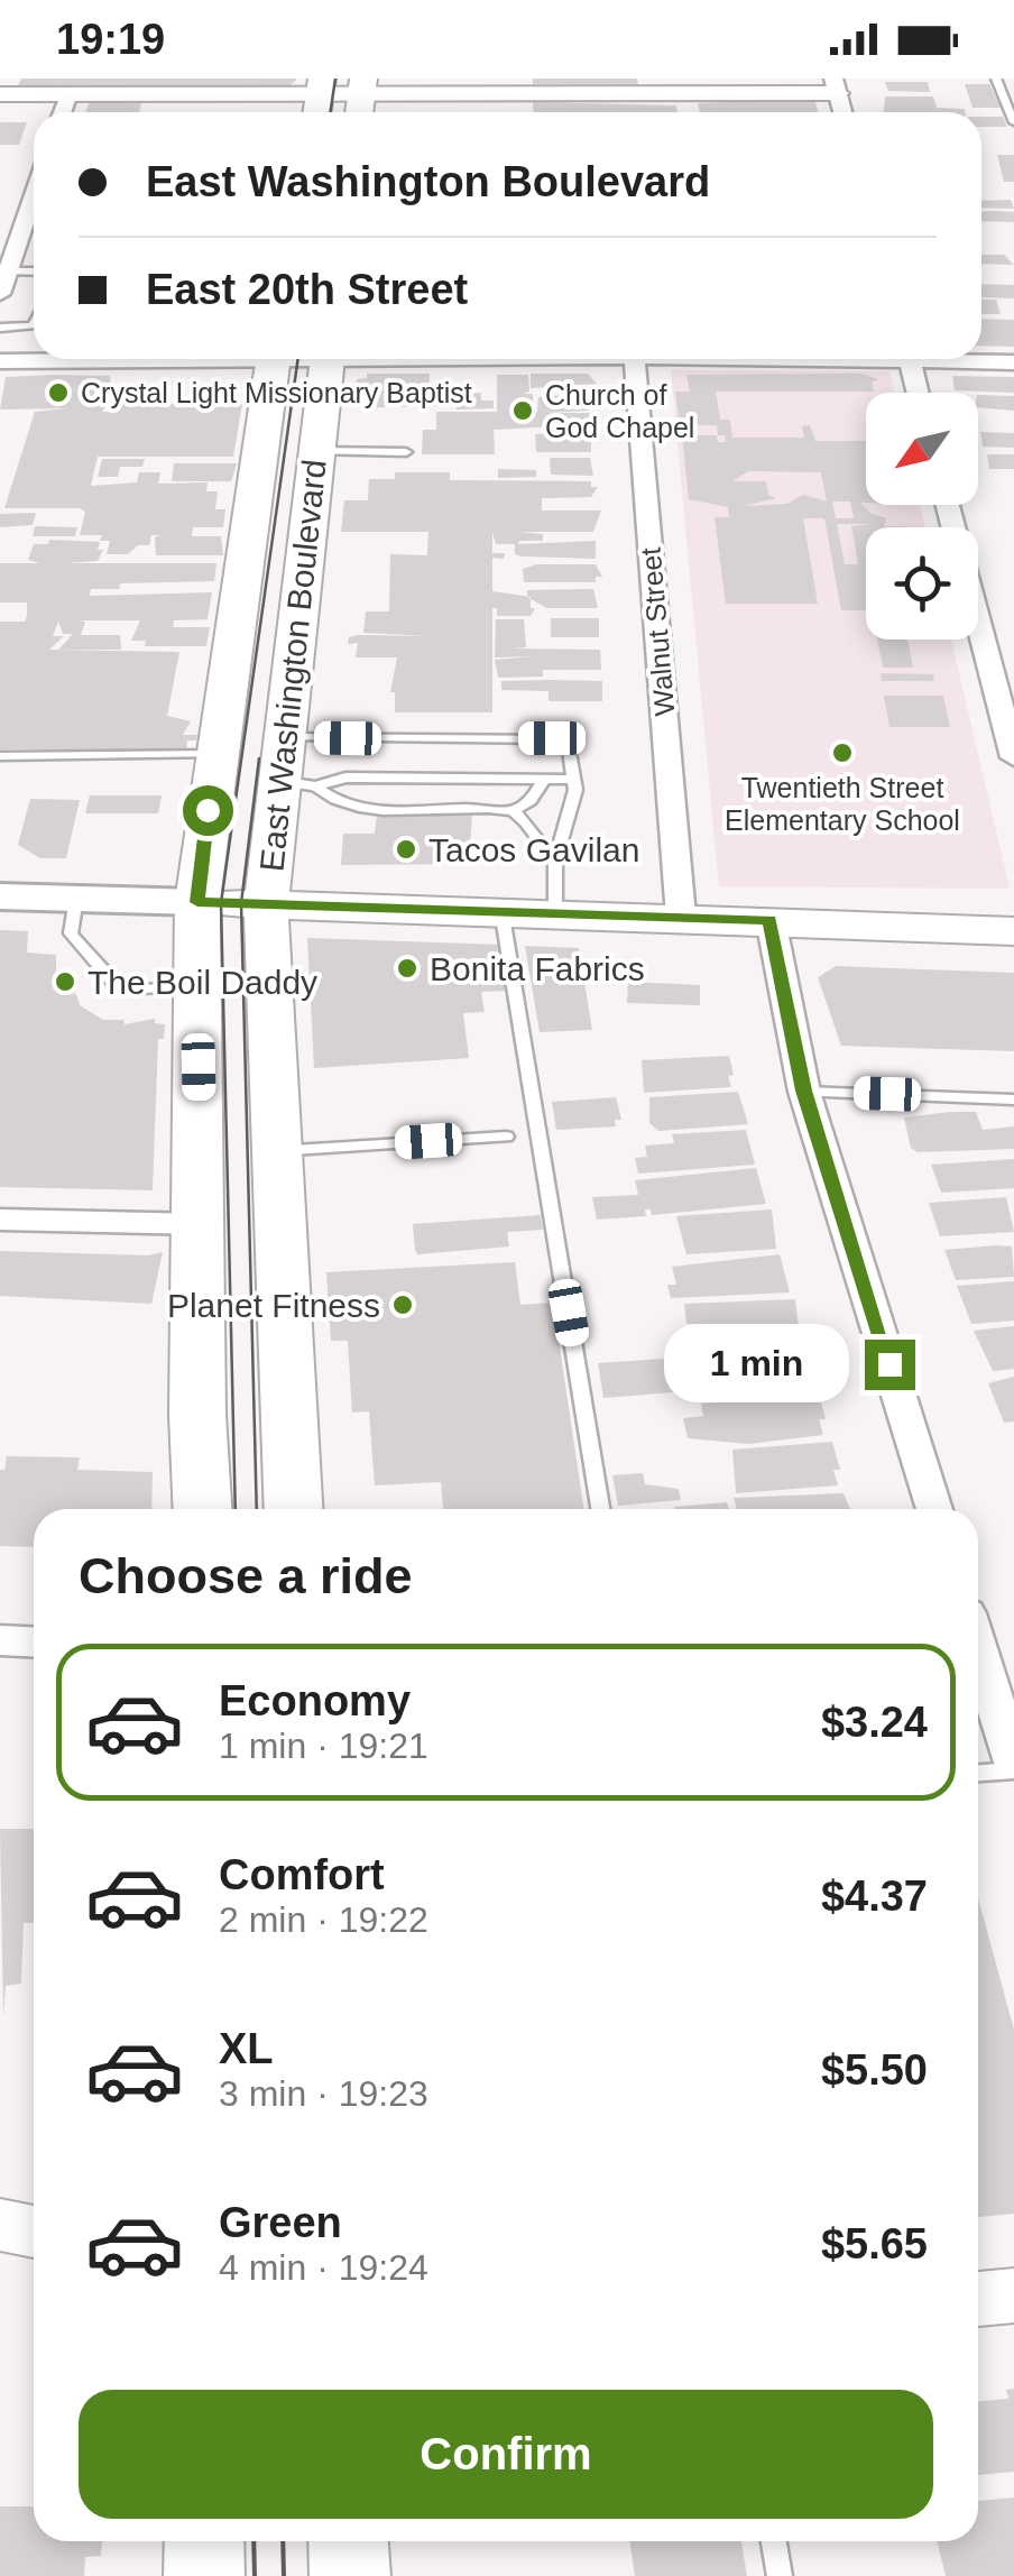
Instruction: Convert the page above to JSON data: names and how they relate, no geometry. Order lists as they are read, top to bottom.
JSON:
{
  "streets": {
    "main road": ["East Washington Boulevard"],
    "street": ["Walnut Street"]
  },
  "places": [
    "Crystal Light Missionary Baptist",
    "Church of God Chapel",
    "Twentieth Street Elementary School",
    "Tacos Gavilan",
    "Bonita Fabrics",
    "The Boil Daddy",
    "Planet Fitness"
  ],
  "north": "bottom left",
  "page": {
    "status": "19:19",
    "banner": ["East Washington Boulevard", "East 20th Street"],
    "bubble": "1 min",
    "heading": "Choose a ride",
    "list": [
      {
        "name": "Economy",
        "note": "1 min · 19:21",
        "value": "$3.24"
      },
      {
        "name": "Comfort",
        "note": "2 min · 19:22",
        "value": "$4.37"
      },
      {
        "name": "XL",
        "note": "3 min · 19:23",
        "value": "$5.50"
      },
      {
        "name": "Green",
        "note": "4 min · 19:24",
        "value": "$5.65"
      }
    ],
    "buttons": "Confirm"
  }
}
